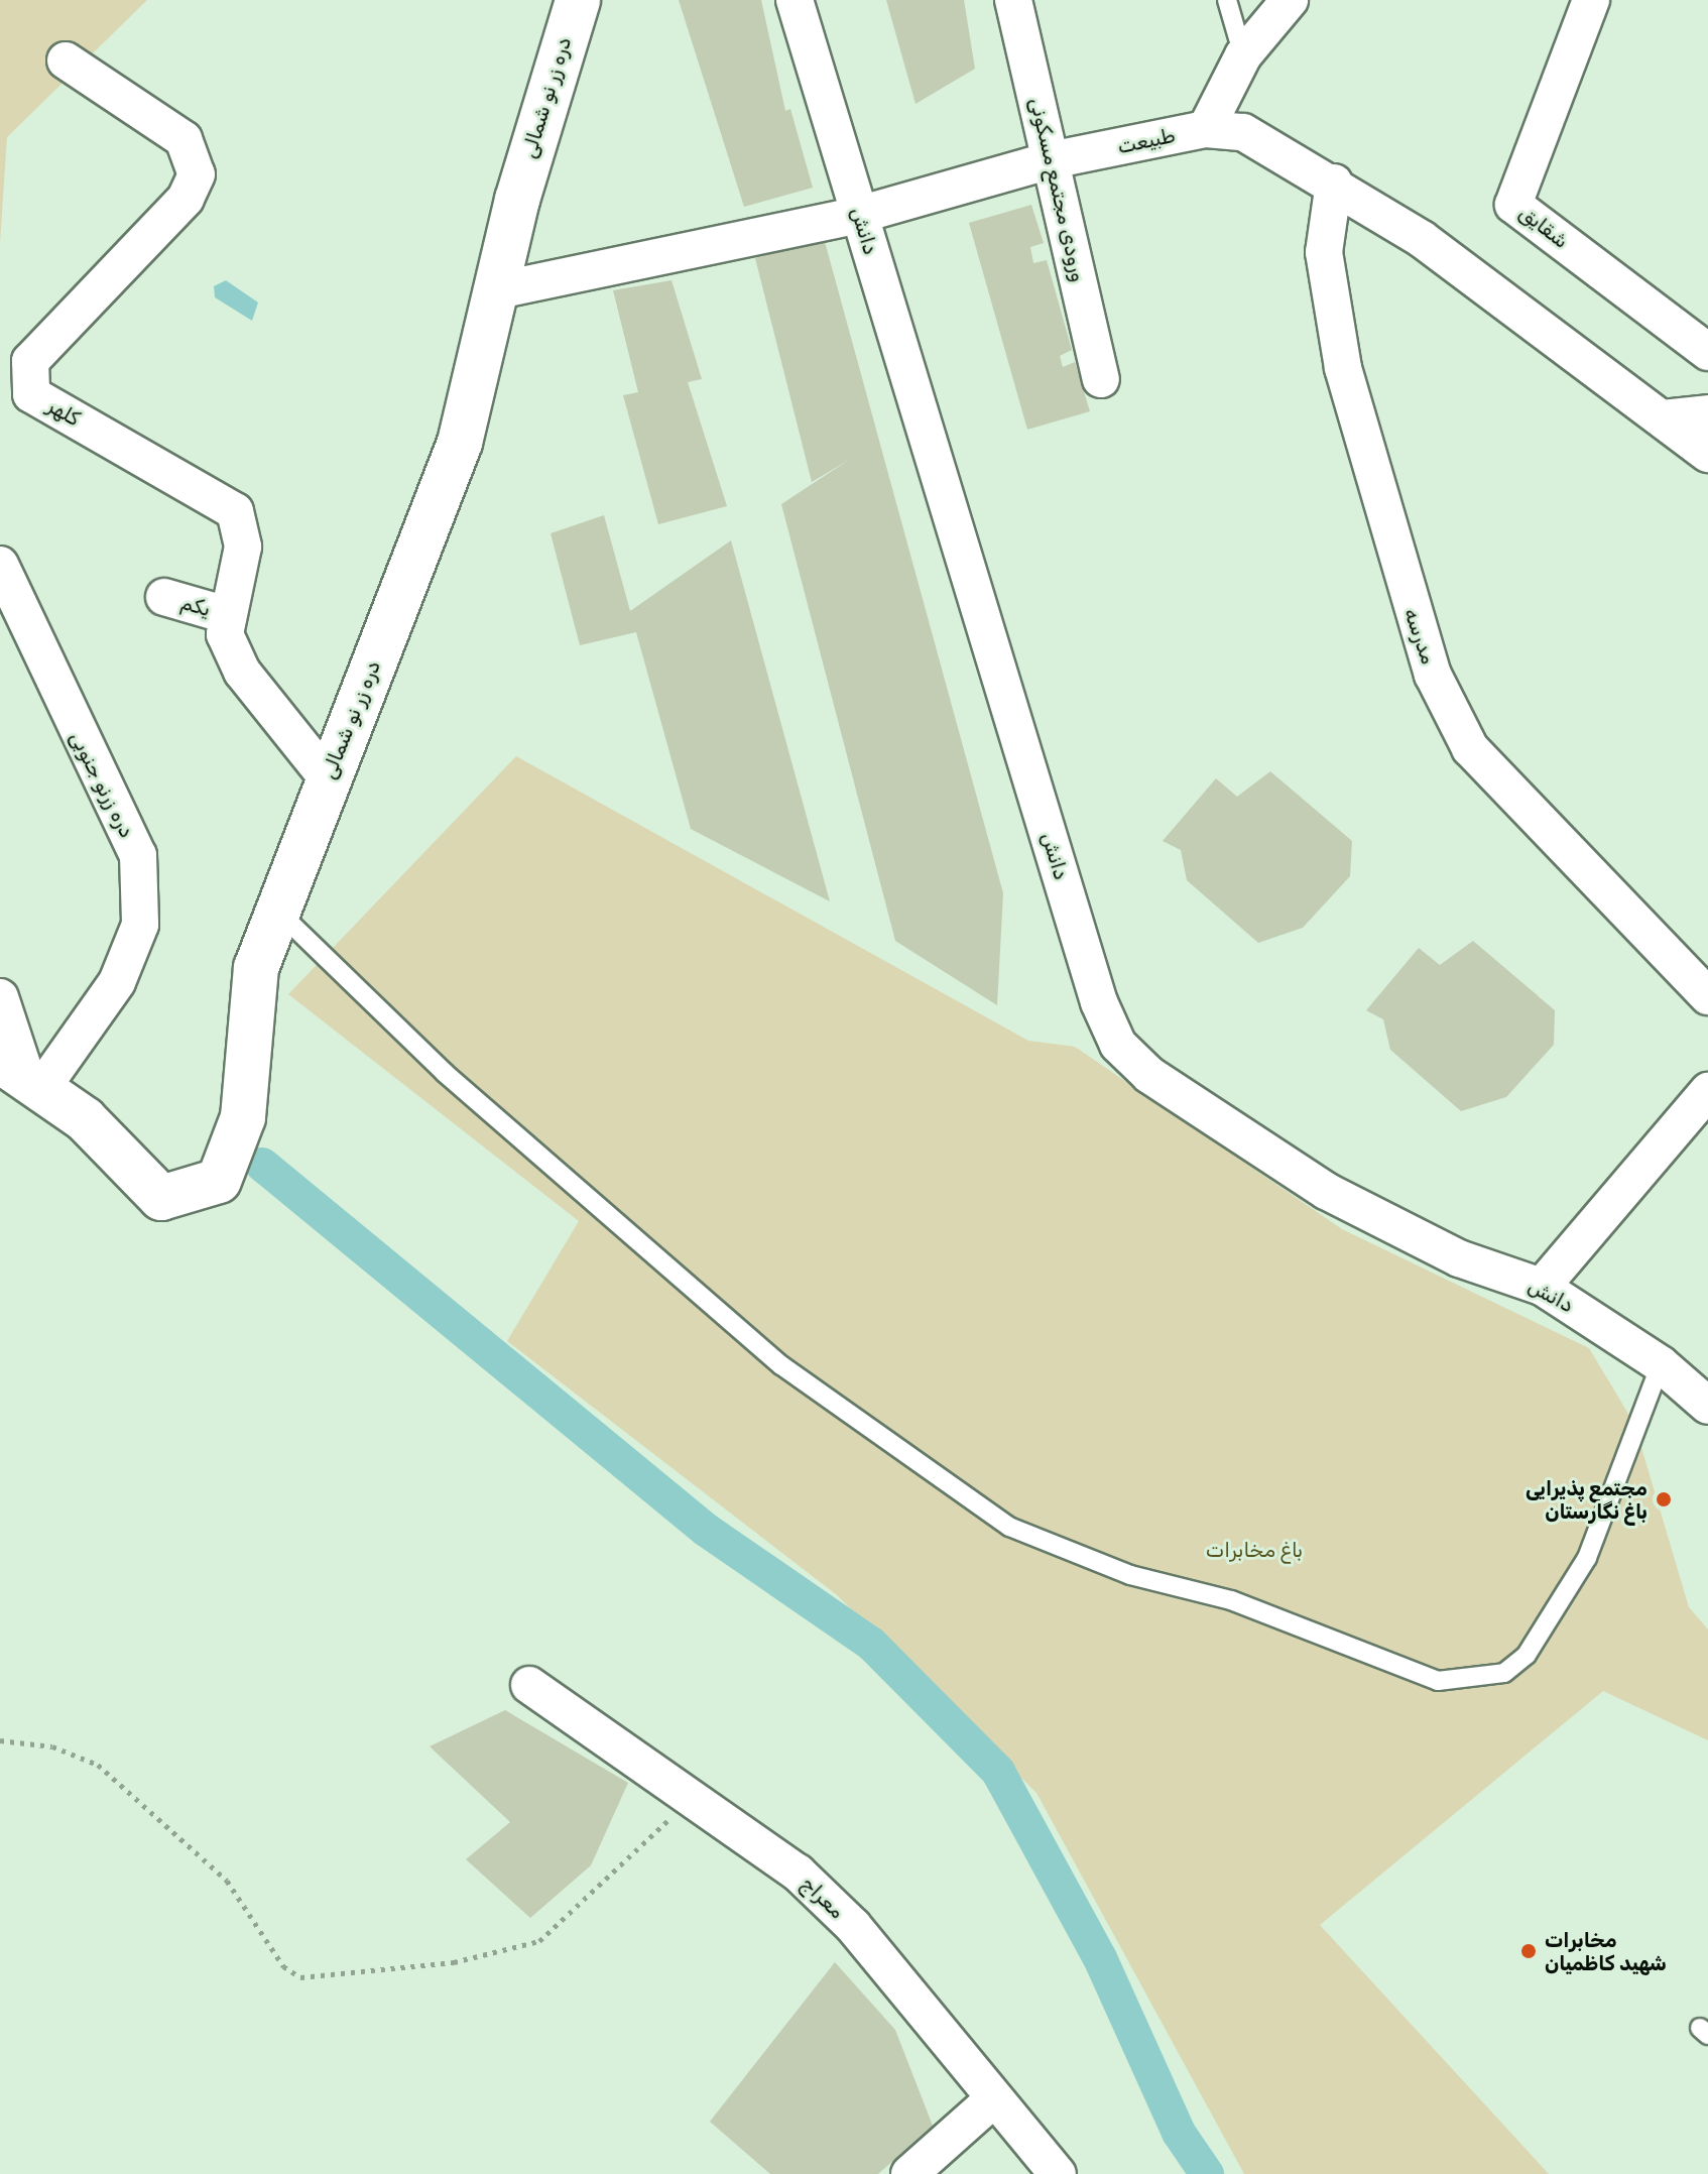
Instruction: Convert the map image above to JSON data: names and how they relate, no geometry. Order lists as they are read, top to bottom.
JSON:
{
  "streets": {
    "street": [
      "دره زر نو شمالی",
      "طبیعت",
      "ورودی مجتمع مسکونی",
      "شقایق",
      "دانش",
      "کلهر",
      "یکم",
      "مدرسه",
      "دره زرنو جنوبی",
      "معراج"
    ]
  },
  "crossings": [
    ["دره زر نو شمالی", "طبیعت"],
    ["دره زر نو شمالی", "کلهر"],
    ["دره زر نو شمالی", "دره زرنو جنوبی"],
    ["طبیعت", "ورودی مجتمع مسکونی"],
    ["طبیعت", "دانش"],
    ["طبیعت", "مدرسه"],
    ["کلهر", "یکم"]
  ],
  "parks": ["باغ مخابرات"],
  "places": ["مجتمع پذیرایی باغ نگارستان", "مخابرات شهید کاظمیان"]
}
